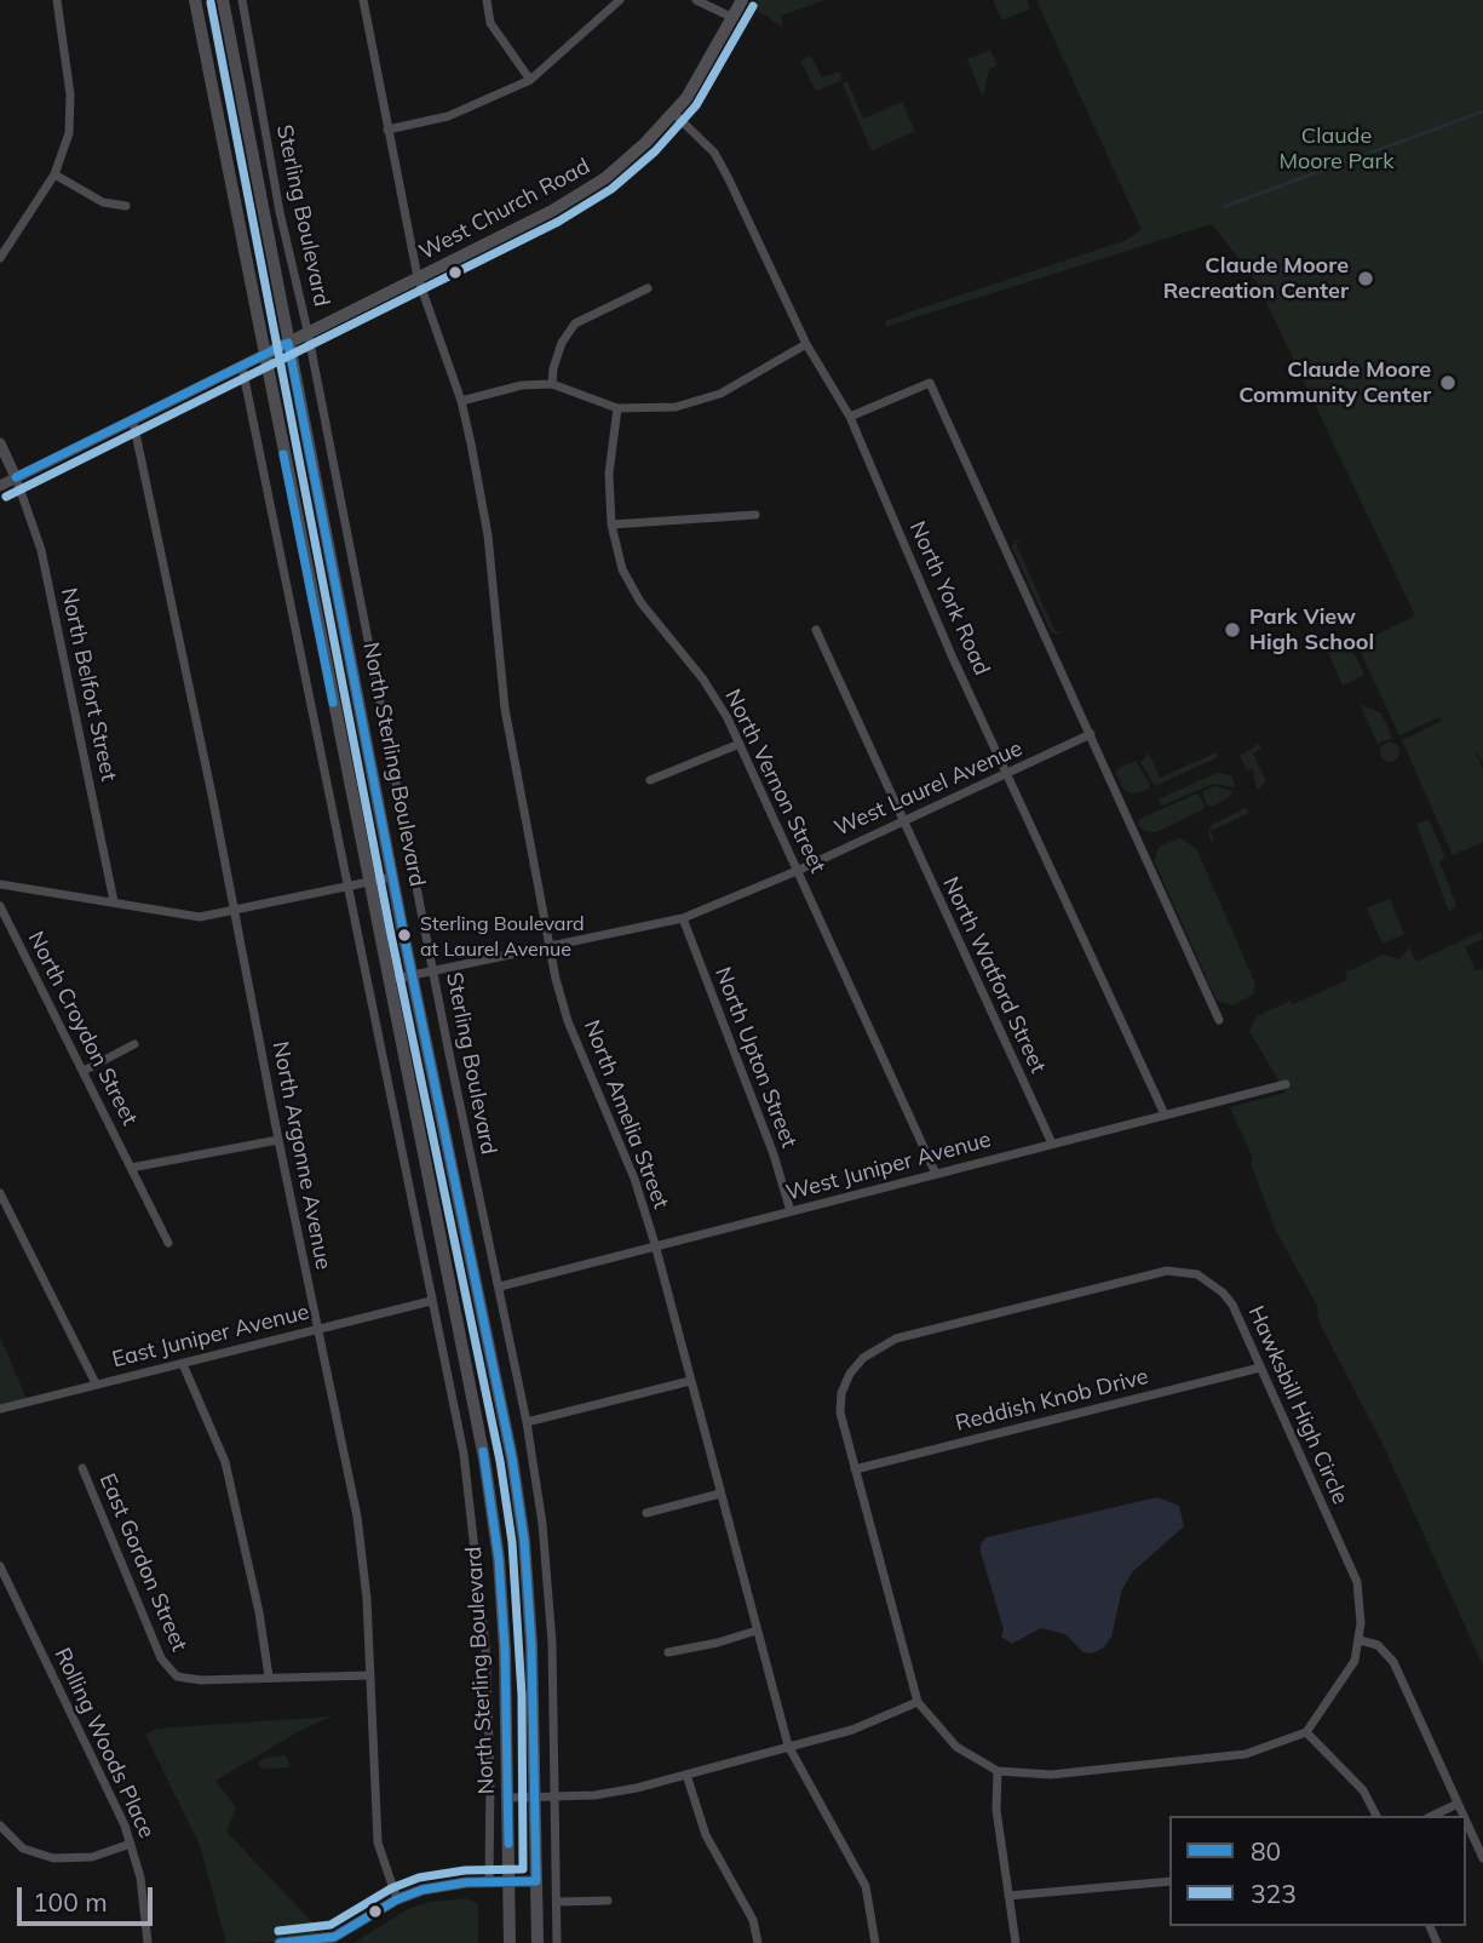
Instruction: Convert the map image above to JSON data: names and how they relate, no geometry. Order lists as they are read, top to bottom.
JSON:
{
  "streets": {
    "main road": ["West Church Road", "North Sterling Boulevard"],
    "street": [
      "Sterling Boulevard",
      "North York Road",
      "North Belfort Street",
      "North Vernon Street",
      "West Laurel Avenue",
      "North Watford Street",
      "North Croydon Street",
      "North Upton Street",
      "North Amelia Street",
      "North Argonne Avenue",
      "West Juniper Avenue",
      "East Juniper Avenue",
      "Reddish Knob Drive",
      "Hawksbill High Circle",
      "East Gordon Street",
      "Rolling Woods Place"
    ]
  },
  "crossings": [
    ["West Church Road", "Sterling Boulevard"],
    ["West Church Road", "North York Road"],
    ["West Church Road", "North Sterling Boulevard"],
    ["West Church Road", "North Amelia Street"],
    ["Sterling Boulevard", "West Laurel Avenue"],
    ["Sterling Boulevard", "West Juniper Avenue"],
    ["North York Road", "West Laurel Avenue"],
    ["North York Road", "West Juniper Avenue"],
    ["North Sterling Boulevard", "West Laurel Avenue"],
    ["North Vernon Street", "West Laurel Avenue"],
    ["North Vernon Street", "West Juniper Avenue"],
    ["West Laurel Avenue", "North Watford Street"],
    ["West Laurel Avenue", "North Upton Street"],
    ["West Laurel Avenue", "North Amelia Street"],
    ["North Watford Street", "West Juniper Avenue"],
    ["North Upton Street", "West Juniper Avenue"],
    ["North Amelia Street", "West Juniper Avenue"],
    ["North Argonne Avenue", "East Juniper Avenue"],
    ["North Argonne Avenue", "East Gordon Street"],
    ["Reddish Knob Drive", "Hawksbill High Circle"]
  ],
  "parks": ["Claude Moore Park"],
  "places": [
    "Claude Moore Recreation Center",
    "Claude Moore Community Center",
    "Park View High School",
    "Sterling Boulevard at Laurel Avenue"
  ],
  "lines": ["transit line 323", "transit line 80"],
  "legend": ["80", "323"],
  "scale_bar": "100 m"
}
